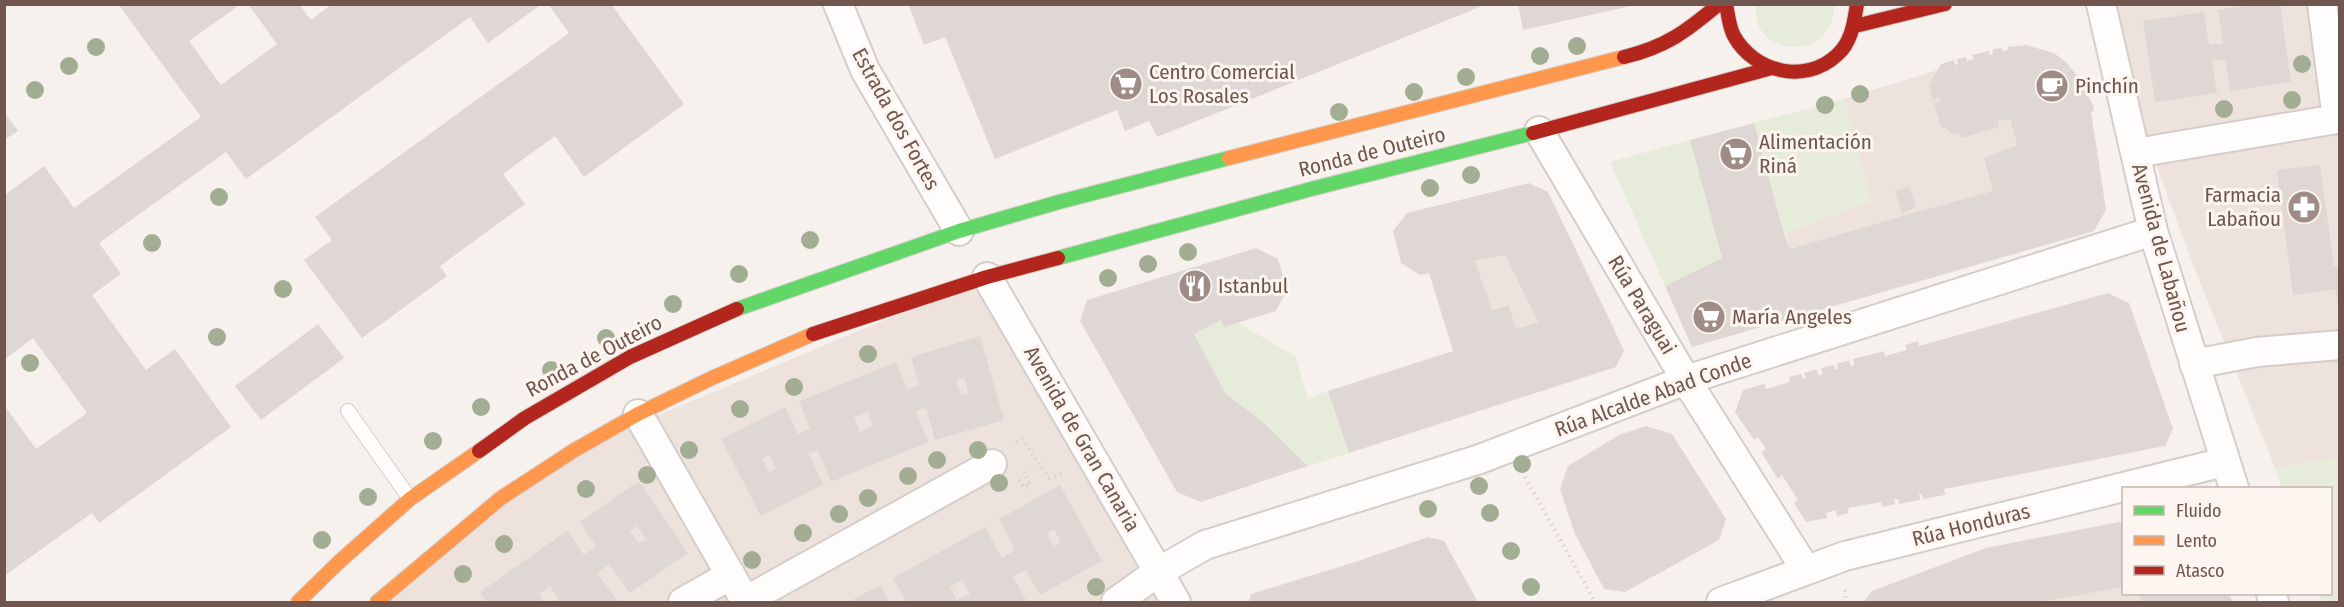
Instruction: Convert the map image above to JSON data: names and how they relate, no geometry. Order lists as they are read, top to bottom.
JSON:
{
  "streets": {
    "street": [
      "Estrada dos Fortes",
      "Ronda de Outeiro",
      "Avenida de Labañou",
      "Rúa Paraguai",
      "Rúa Alcalde Abad Conde",
      "Avenida de Gran Canaria",
      "Rúa Honduras"
    ]
  },
  "crossings": [
    ["Estrada dos Fortes", "Ronda de Outeiro"],
    ["Ronda de Outeiro", "Rúa Paraguai"],
    ["Ronda de Outeiro", "Avenida de Gran Canaria"],
    ["Avenida de Labañou", "Rúa Alcalde Abad Conde"],
    ["Avenida de Labañou", "Rúa Honduras"],
    ["Rúa Paraguai", "Rúa Alcalde Abad Conde"],
    ["Rúa Paraguai", "Rúa Honduras"],
    ["Rúa Alcalde Abad Conde", "Avenida de Gran Canaria"]
  ],
  "places": {
    "supermarket": ["Centro Comercial Los Rosales", "Alimentación Riná", "María Angeles"],
    "cafe": ["Pinchín"],
    "pharmacy": ["Farmacia Labañou"],
    "restaurant": ["Istanbul"]
  },
  "legend": ["Fluido", "Lento", "Atasco"]
}
